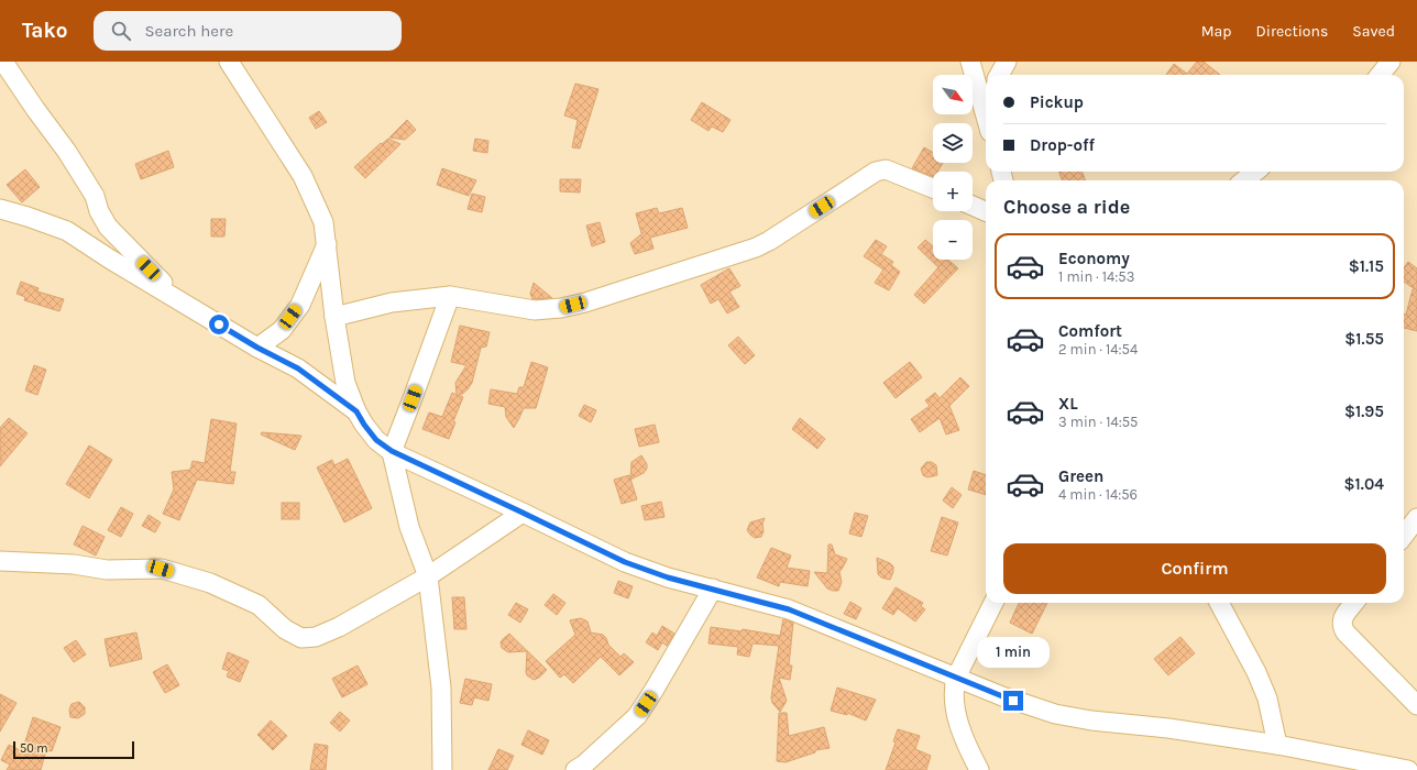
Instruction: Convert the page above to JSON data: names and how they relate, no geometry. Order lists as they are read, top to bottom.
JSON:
{
  "scale_bar": "50 m",
  "north": "bottom right",
  "page": {
    "header": "Tako",
    "search": "Search here",
    "nav": ["Map", "Directions", "Saved"],
    "map_buttons": ["+", "−"],
    "banner": ["Pickup", "Drop-off"],
    "heading": "Choose a ride",
    "list": [
      {
        "name": "Economy",
        "note": "1 min · 14:53",
        "value": "$1.15"
      },
      {
        "name": "Comfort",
        "note": "2 min · 14:54",
        "value": "$1.55"
      },
      {
        "name": "XL",
        "note": "3 min · 14:55",
        "value": "$1.95"
      },
      {
        "name": "Green",
        "note": "4 min · 14:56",
        "value": "$1.04"
      }
    ],
    "buttons": "Confirm",
    "bubble": "1 min",
    "scale": "50 m"
  }
}
